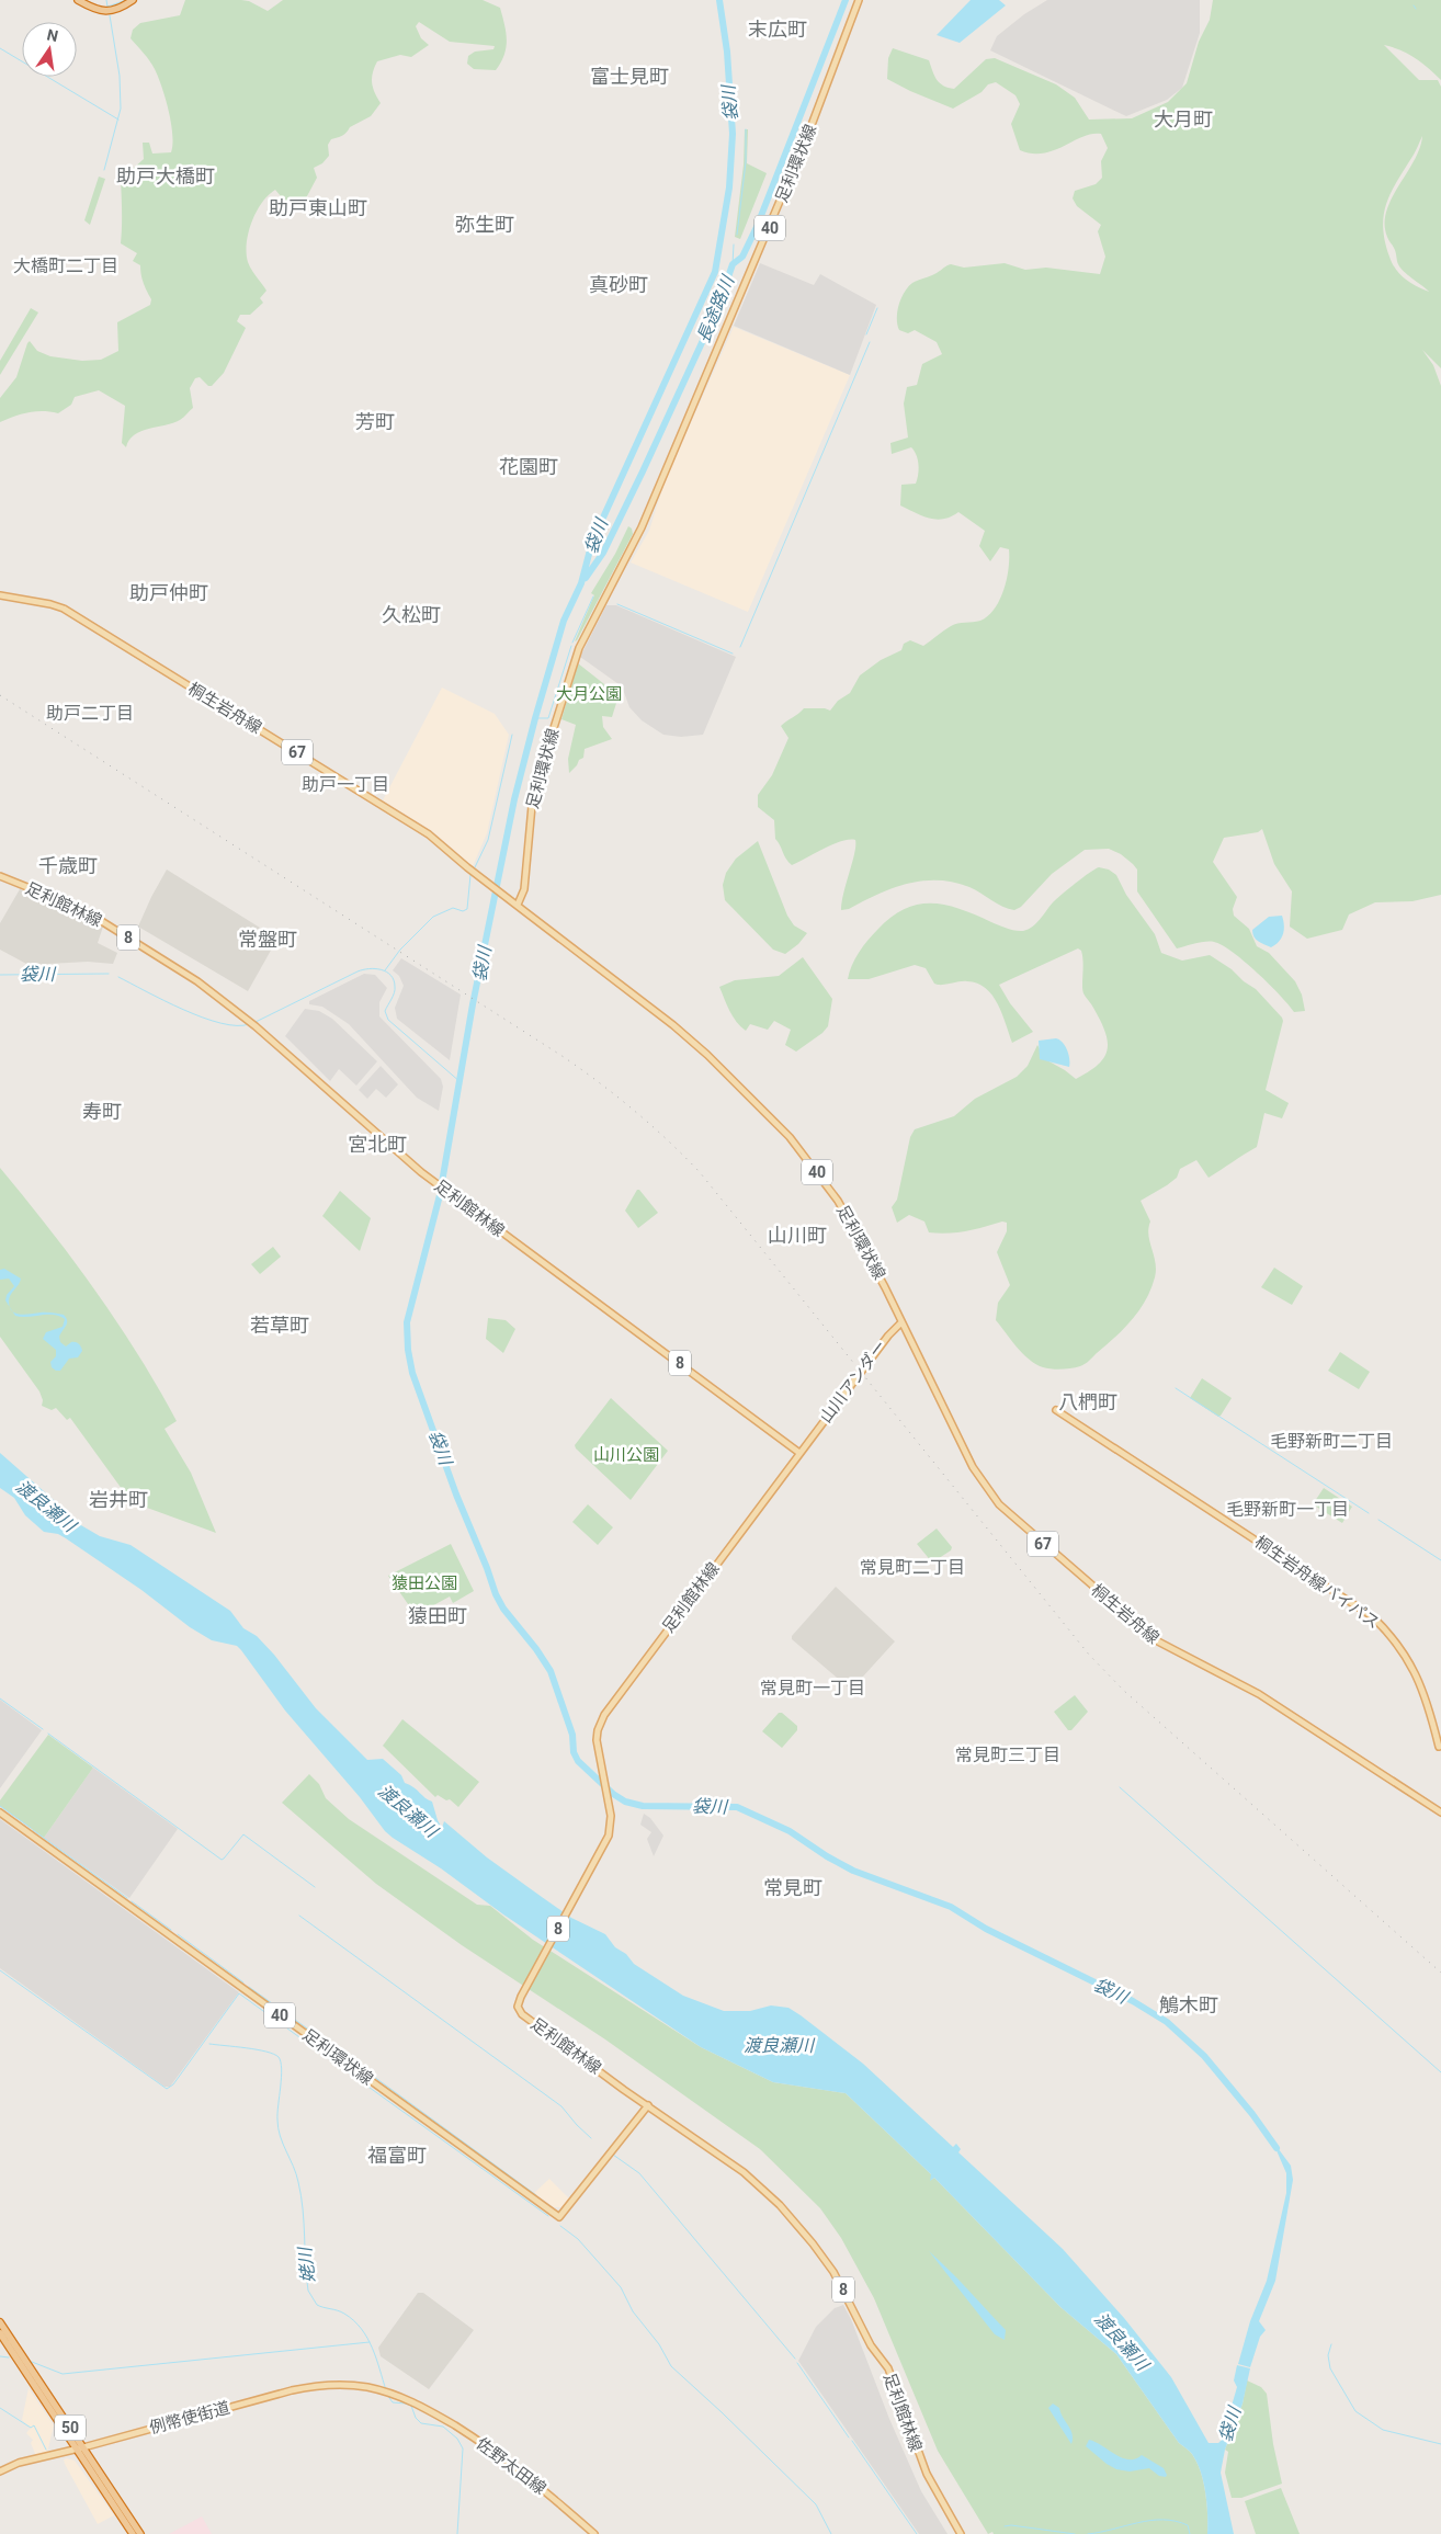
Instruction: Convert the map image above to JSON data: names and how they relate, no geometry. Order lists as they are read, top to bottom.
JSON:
{
  "streets": {
    "highway": ["50"],
    "main road": [
      "足利環状線",
      "40",
      "桐生岩舟線",
      "67",
      "足利館林線",
      "8",
      "山川アンダー",
      "桐生岩舟線バイパス",
      "例幣使街道",
      "佐野太田線"
    ]
  },
  "crossings": [
    ["足利環状線", "桐生岩舟線"],
    ["足利環状線", "足利館林線"],
    ["足利環状線", "山川アンダー"],
    ["桐生岩舟線", "山川アンダー"],
    ["足利館林線", "山川アンダー"],
    ["例幣使街道", "50"],
    ["例幣使街道", "佐野太田線"]
  ],
  "districts": [
    "末広町",
    "富士見町",
    "大月町",
    "助戸大橋町",
    "助戸東山町",
    "弥生町",
    "大橋町二丁目",
    "真砂町",
    "芳町",
    "花園町",
    "助戸仲町",
    "久松町",
    "助戸二丁目",
    "助戸一丁目",
    "千歳町",
    "常盤町",
    "寿町",
    "宮北町",
    "山川町",
    "若草町",
    "八椚町",
    "毛野新町二丁目",
    "岩井町",
    "毛野新町一丁目",
    "常見町二丁目",
    "猿田町",
    "常見町一丁目",
    "常見町三丁目",
    "常見町",
    "鵤木町",
    "福富町"
  ],
  "water": [
    "袋川",
    "長途路川",
    "渡良瀬川",
    "姥川"
  ],
  "parks": ["大月公園", "山川公園", "猿田公園"],
  "north": "top"
}
